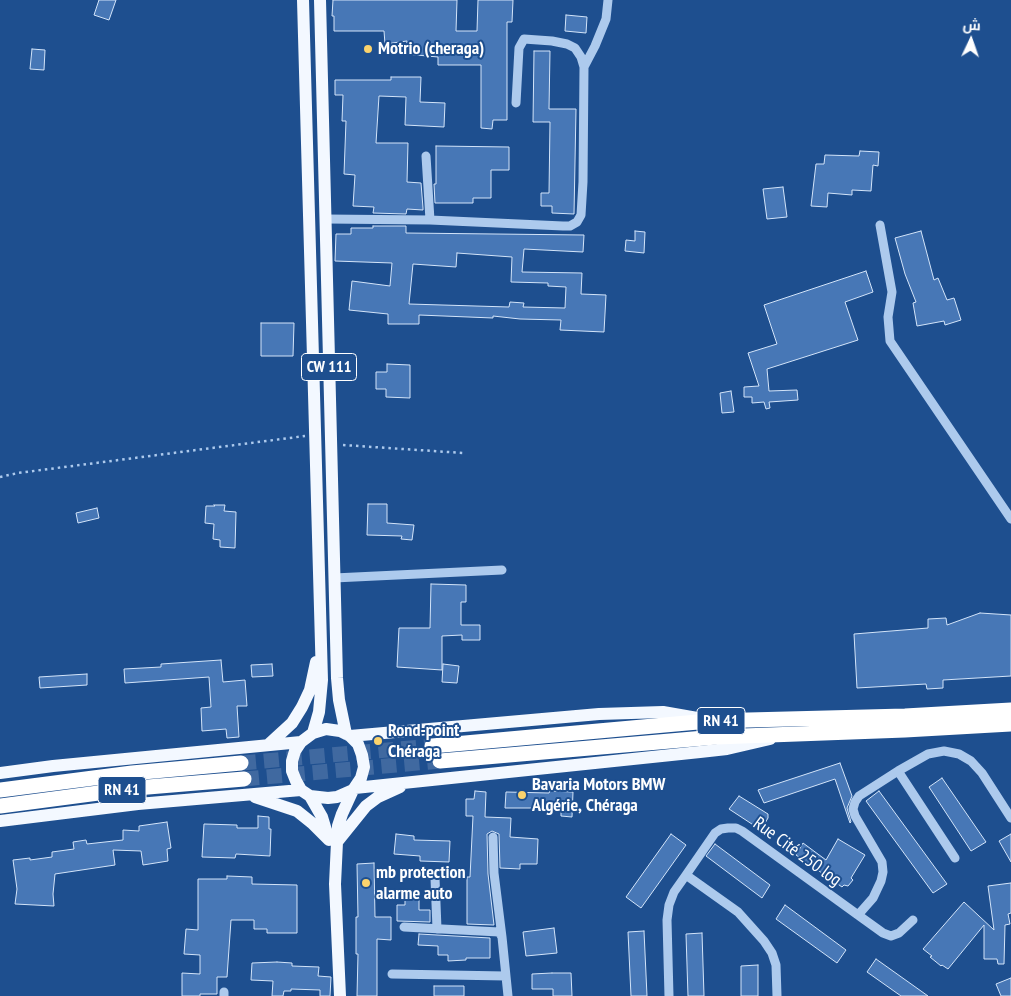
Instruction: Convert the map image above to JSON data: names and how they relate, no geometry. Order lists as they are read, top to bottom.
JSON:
{
  "streets": {
    "highway": ["RN 41"],
    "main road": ["CW 111"],
    "street": ["Rue Cité 250 log"]
  },
  "places": [
    "Motrio (cheraga)",
    "Rond-point Chéraga",
    "Bavaria Motors BMW Algérie, Chéraga",
    "mb protection alarme auto"
  ],
  "north": "top"
}
